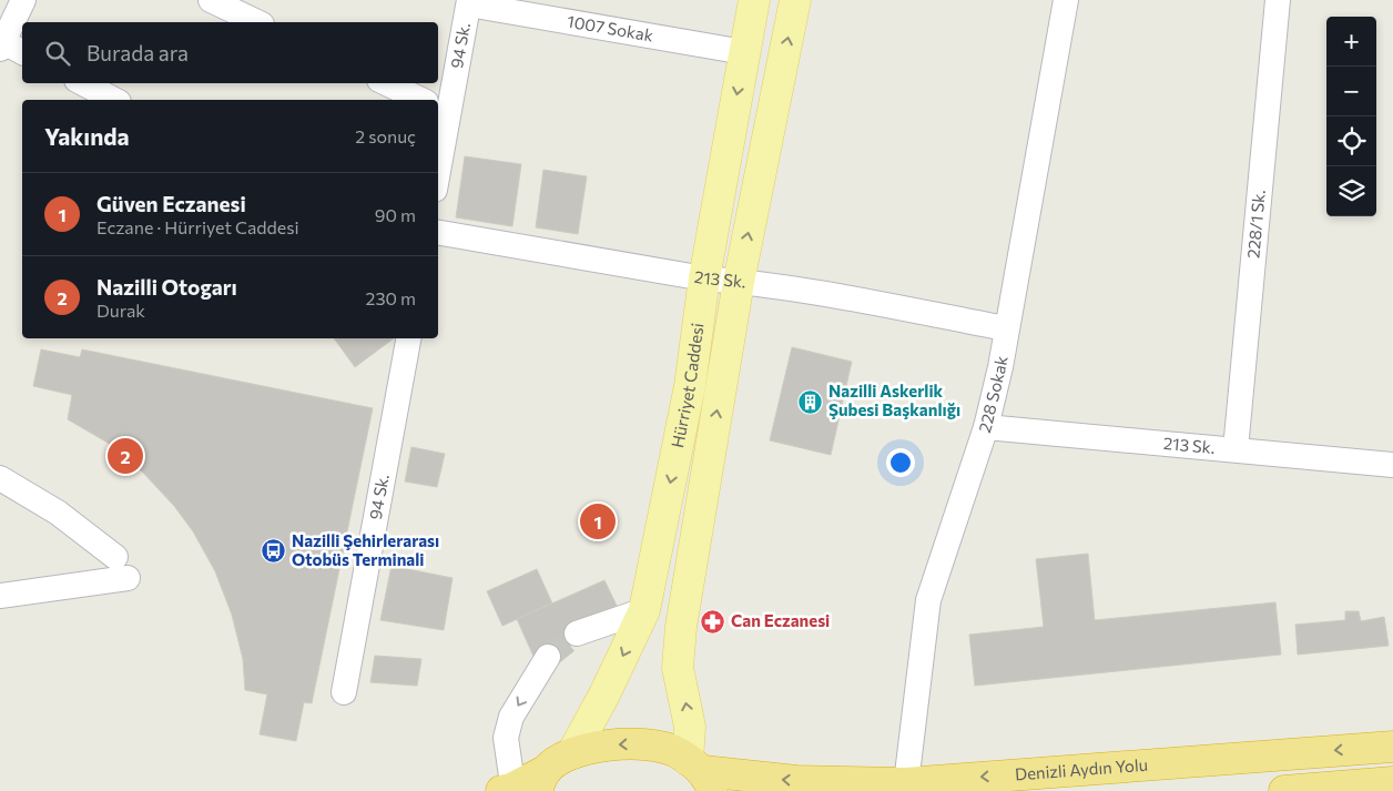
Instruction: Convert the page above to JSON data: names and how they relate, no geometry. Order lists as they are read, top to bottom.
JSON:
{
  "streets": {
    "highway": ["Denizli Aydın Yolu"],
    "main road": ["Hürriyet Caddesi"],
    "street": [
      "1007 Sokak",
      "94 Sk.",
      "228/1 Sk.",
      "213 Sk.",
      "228 Sokak"
    ]
  },
  "crossings": [
    ["1007 Sokak", "Hürriyet Caddesi"],
    ["228/1 Sk.", "213 Sk."],
    ["213 Sk.", "Hürriyet Caddesi"],
    ["213 Sk.", "228 Sokak"],
    ["Hürriyet Caddesi", "Denizli Aydın Yolu"],
    ["228 Sokak", "Denizli Aydın Yolu"]
  ],
  "one_way": ["Denizli Aydın Yolu"],
  "places": {
    "building": ["Nazilli Askerlik Şubesi Başkanlığı"],
    "bus stop": ["Nazilli Şehirlerarası Otobüs Terminali"],
    "pharmacy": ["Can Eczanesi"]
  },
  "page": {
    "map_buttons": ["+", "−"],
    "search": "Burada ara",
    "heading": ["Yakında", "2 sonuç"],
    "list": [
      {
        "mark": "1",
        "name": "Güven Eczanesi",
        "note": "Eczane · Hürriyet Caddesi",
        "value": "90 m"
      },
      {
        "mark": "2",
        "name": "Nazilli Otogarı",
        "note": "Durak",
        "value": "230 m"
      }
    ],
    "pins": ["2", "1"]
  }
}
